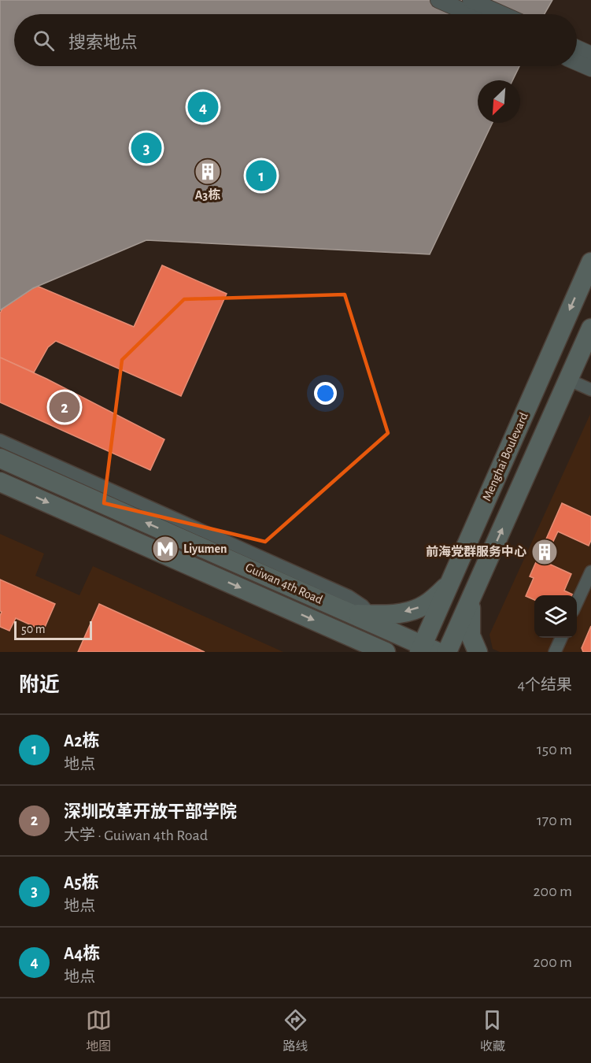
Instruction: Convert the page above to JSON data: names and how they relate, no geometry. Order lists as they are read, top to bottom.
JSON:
{
  "streets": {
    "main road": ["Menghai Boulevard", "Guiwan 4th Road"]
  },
  "crossings": [
    ["Menghai Boulevard", "Guiwan 4th Road"]
  ],
  "places": {
    "building": ["A3栋", "前海党群服务中心"],
    "metro station": ["Liyumen"]
  },
  "scale_bar": "50 m",
  "north": "bottom left",
  "page": {
    "search": "搜索地点",
    "pins": [
      "4",
      "3",
      "1",
      "2"
    ],
    "scale": "50 m",
    "heading": ["附近", "4个结果"],
    "list": [
      {
        "mark": "1",
        "name": "A2栋",
        "note": "地点",
        "value": "150 m"
      },
      {
        "mark": "2",
        "name": "深圳改革开放干部学院",
        "note": "大学 · Guiwan 4th Road",
        "value": "170 m"
      },
      {
        "mark": "3",
        "name": "A5栋",
        "note": "地点",
        "value": "200 m"
      },
      {
        "mark": "4",
        "name": "A4栋",
        "note": "地点",
        "value": "200 m"
      }
    ],
    "nav": ["地图", "路线", "收藏"]
  }
}
